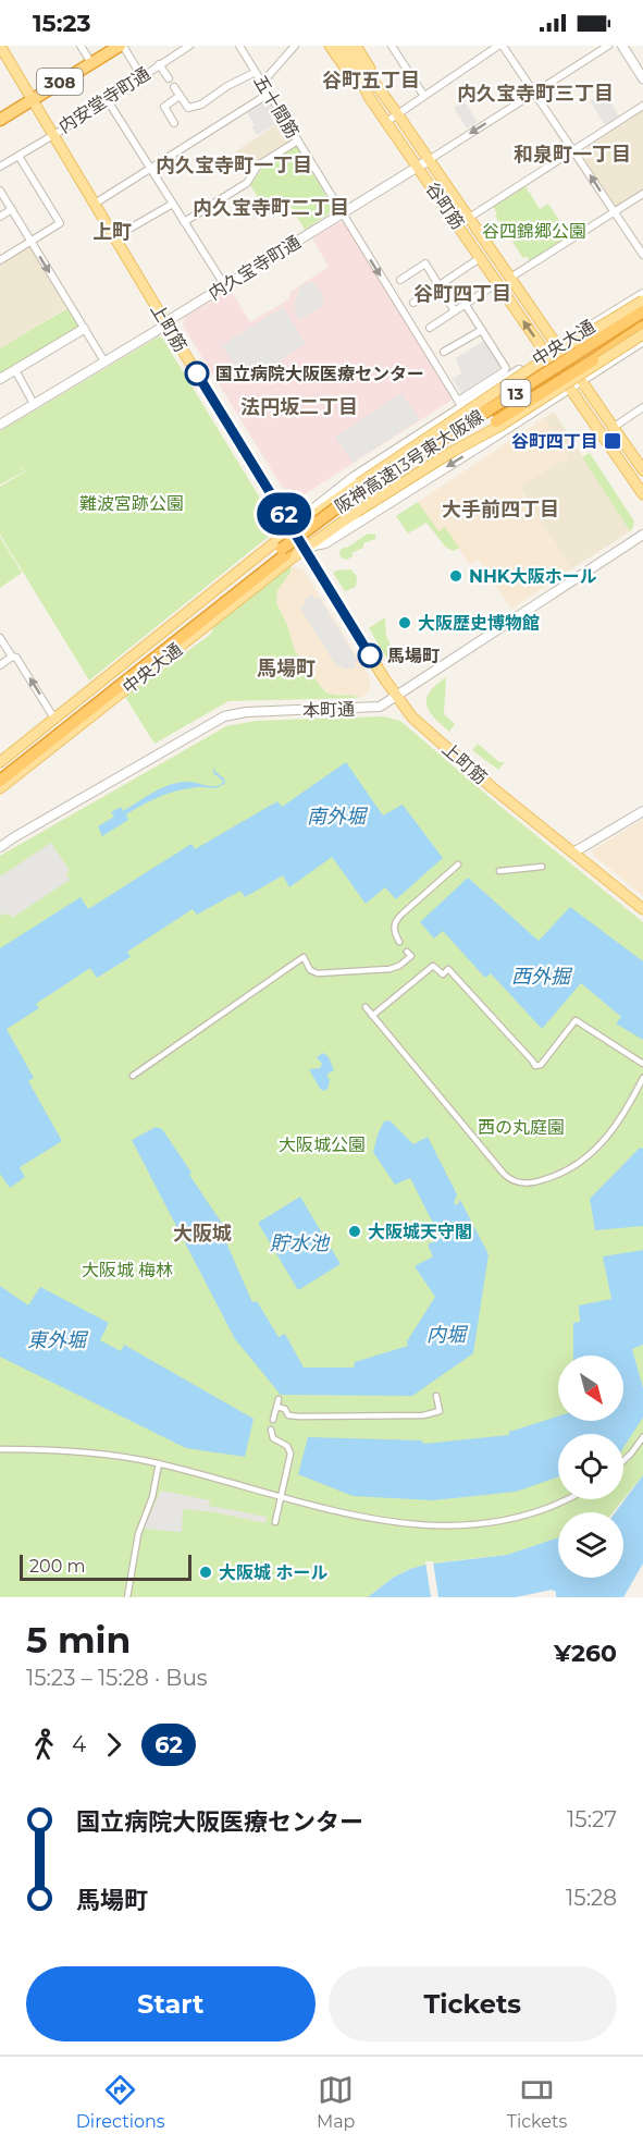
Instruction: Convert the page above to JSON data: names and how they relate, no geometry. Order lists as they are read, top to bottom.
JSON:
{
  "streets": {
    "highway": ["308", "13", "阪神高速13号東大阪線"],
    "main road": ["谷町筋", "上町筋", "中央大通"],
    "street": [
      "内安堂寺町通",
      "五十間筋",
      "内久宝寺町通",
      "本町通"
    ]
  },
  "crossings": [
    ["308", "上町筋"],
    ["内安堂寺町通", "上町筋"],
    ["五十間筋", "内久宝寺町通"],
    ["五十間筋", "中央大通"],
    ["谷町筋", "内久宝寺町通"],
    ["谷町筋", "中央大通"],
    ["内久宝寺町通", "上町筋"],
    ["上町筋", "中央大通"],
    ["上町筋", "本町通"]
  ],
  "one_way": ["五十間筋"],
  "districts": [
    "谷町五丁目",
    "内久宝寺町三丁目",
    "和泉町一丁目",
    "内久宝寺町一丁目",
    "内久宝寺町二丁目",
    "上町",
    "谷町四丁目",
    "法円坂二丁目",
    "大手前四丁目",
    "馬場町",
    "大阪城"
  ],
  "water": [
    "南外堀",
    "西外掘",
    "貯水池",
    "内堀",
    "東外堀"
  ],
  "parks": [
    "谷四錦郷公園",
    "難波宮跡公園",
    "西の丸庭園",
    "大阪城公園",
    "大阪城 梅林"
  ],
  "places": {
    "other": [
      "国立病院大阪医療センター",
      "NHK大阪ホール",
      "大阪歴史博物館",
      "馬場町",
      "大阪城天守閣",
      "大阪城 ホール"
    ],
    "transit": ["谷町四丁目"]
  },
  "lines": ["bus line 62"],
  "scale_bar": "200 m",
  "north": "bottom right",
  "page": {
    "status": "15:23",
    "on_map": "62",
    "scale": "200 m",
    "heading": ["5 min", "15:23 – 15:28 · Bus", "¥260"],
    "legs": ["4", "62"],
    "list": [
      {
        "name": "国立病院大阪医療センター",
        "value": "15:27"
      },
      {
        "name": "馬場町",
        "value": "15:28"
      }
    ],
    "buttons": ["Start", "Tickets"],
    "tabs": ["Directions", "Map", "Tickets"]
  }
}
